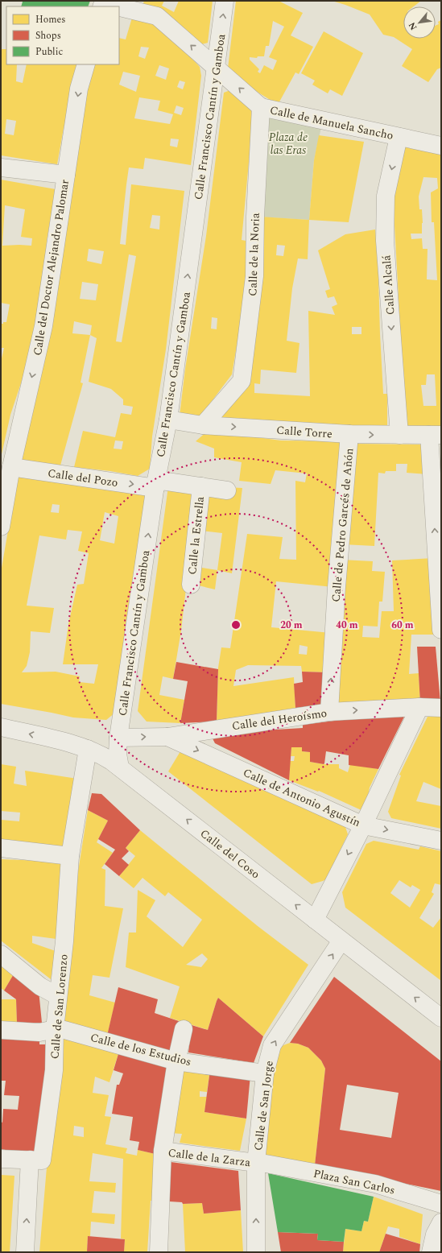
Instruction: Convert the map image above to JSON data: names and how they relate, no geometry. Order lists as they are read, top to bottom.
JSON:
{
  "streets": {
    "street": [
      "Calle Francisco Cantín y Gamboa",
      "Calle de Manuela Sancho",
      "Calle de la Noria",
      "Calle del Doctor Alejandro Palomar",
      "Calle Alcalá",
      "Calle Torre",
      "Calle del Pozo",
      "Calle de Pedro Garcés de Añón",
      "Calle la Estrella",
      "Calle del Heroísmo",
      "Calle de Antonio Agustín",
      "Calle del Coso",
      "Calle de San Lorenzo",
      "Calle de los Estudios",
      "Calle de San Jorge",
      "Calle de la Zarza",
      "Plaza San Carlos"
    ]
  },
  "crossings": [
    ["Calle Francisco Cantín y Gamboa", "Calle de Manuela Sancho"],
    ["Calle Francisco Cantín y Gamboa", "Calle Torre"],
    ["Calle Francisco Cantín y Gamboa", "Calle del Pozo"],
    ["Calle Francisco Cantín y Gamboa", "Calle del Heroísmo"],
    ["Calle Francisco Cantín y Gamboa", "Calle del Coso"],
    ["Calle de Manuela Sancho", "Calle de la Noria"],
    ["Calle de Manuela Sancho", "Calle Alcalá"],
    ["Calle de la Noria", "Calle Torre"],
    ["Calle del Doctor Alejandro Palomar", "Calle del Pozo"],
    ["Calle Alcalá", "Calle Torre"],
    ["Calle Torre", "Calle de Pedro Garcés de Añón"],
    ["Calle del Pozo", "Calle la Estrella"],
    ["Calle de Pedro Garcés de Añón", "Calle del Heroísmo"],
    ["Calle del Heroísmo", "Calle de Antonio Agustín"],
    ["Calle del Coso", "Calle de San Lorenzo"],
    ["Calle del Coso", "Calle de San Jorge"],
    ["Calle de San Lorenzo", "Calle de los Estudios"],
    ["Calle de los Estudios", "Calle de San Jorge"],
    ["Calle de San Jorge", "Calle de la Zarza"],
    ["Calle de San Jorge", "Plaza San Carlos"],
    ["Calle de la Zarza", "Plaza San Carlos"]
  ],
  "one_way": [
    "Calle Francisco Cantín y Gamboa",
    "Calle de Manuela Sancho",
    "Calle del Doctor Alejandro Palomar",
    "Calle Alcalá",
    "Calle Torre",
    "Calle del Pozo",
    "Calle del Heroísmo",
    "Calle de Antonio Agustín",
    "Calle del Coso"
  ],
  "parks": ["Plaza de las Eras"],
  "legend": ["Homes", "Shops", "Public"],
  "north": "bottom left",
  "rings": ["20 m", "40 m", "60 m"]
}
